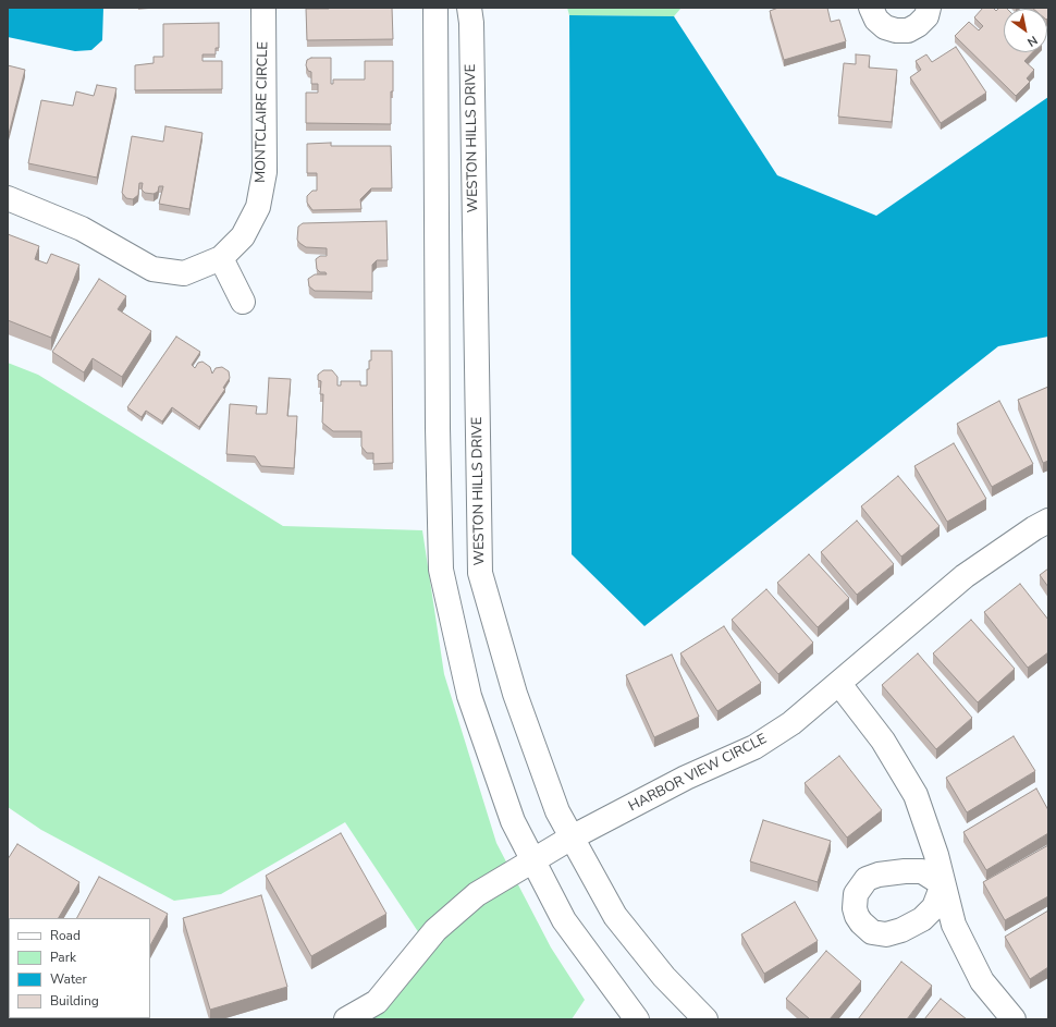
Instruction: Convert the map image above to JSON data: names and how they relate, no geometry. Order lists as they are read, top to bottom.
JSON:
{
  "streets": {
    "street": ["MONTCLAIRE CIRCLE", "WESTON HILLS DRIVE", "HARBOR VIEW CIRCLE"]
  },
  "crossings": [
    ["WESTON HILLS DRIVE", "HARBOR VIEW CIRCLE"]
  ],
  "legend": [
    "Road",
    "Park",
    "Water",
    "Building"
  ],
  "north": "bottom right"
}
